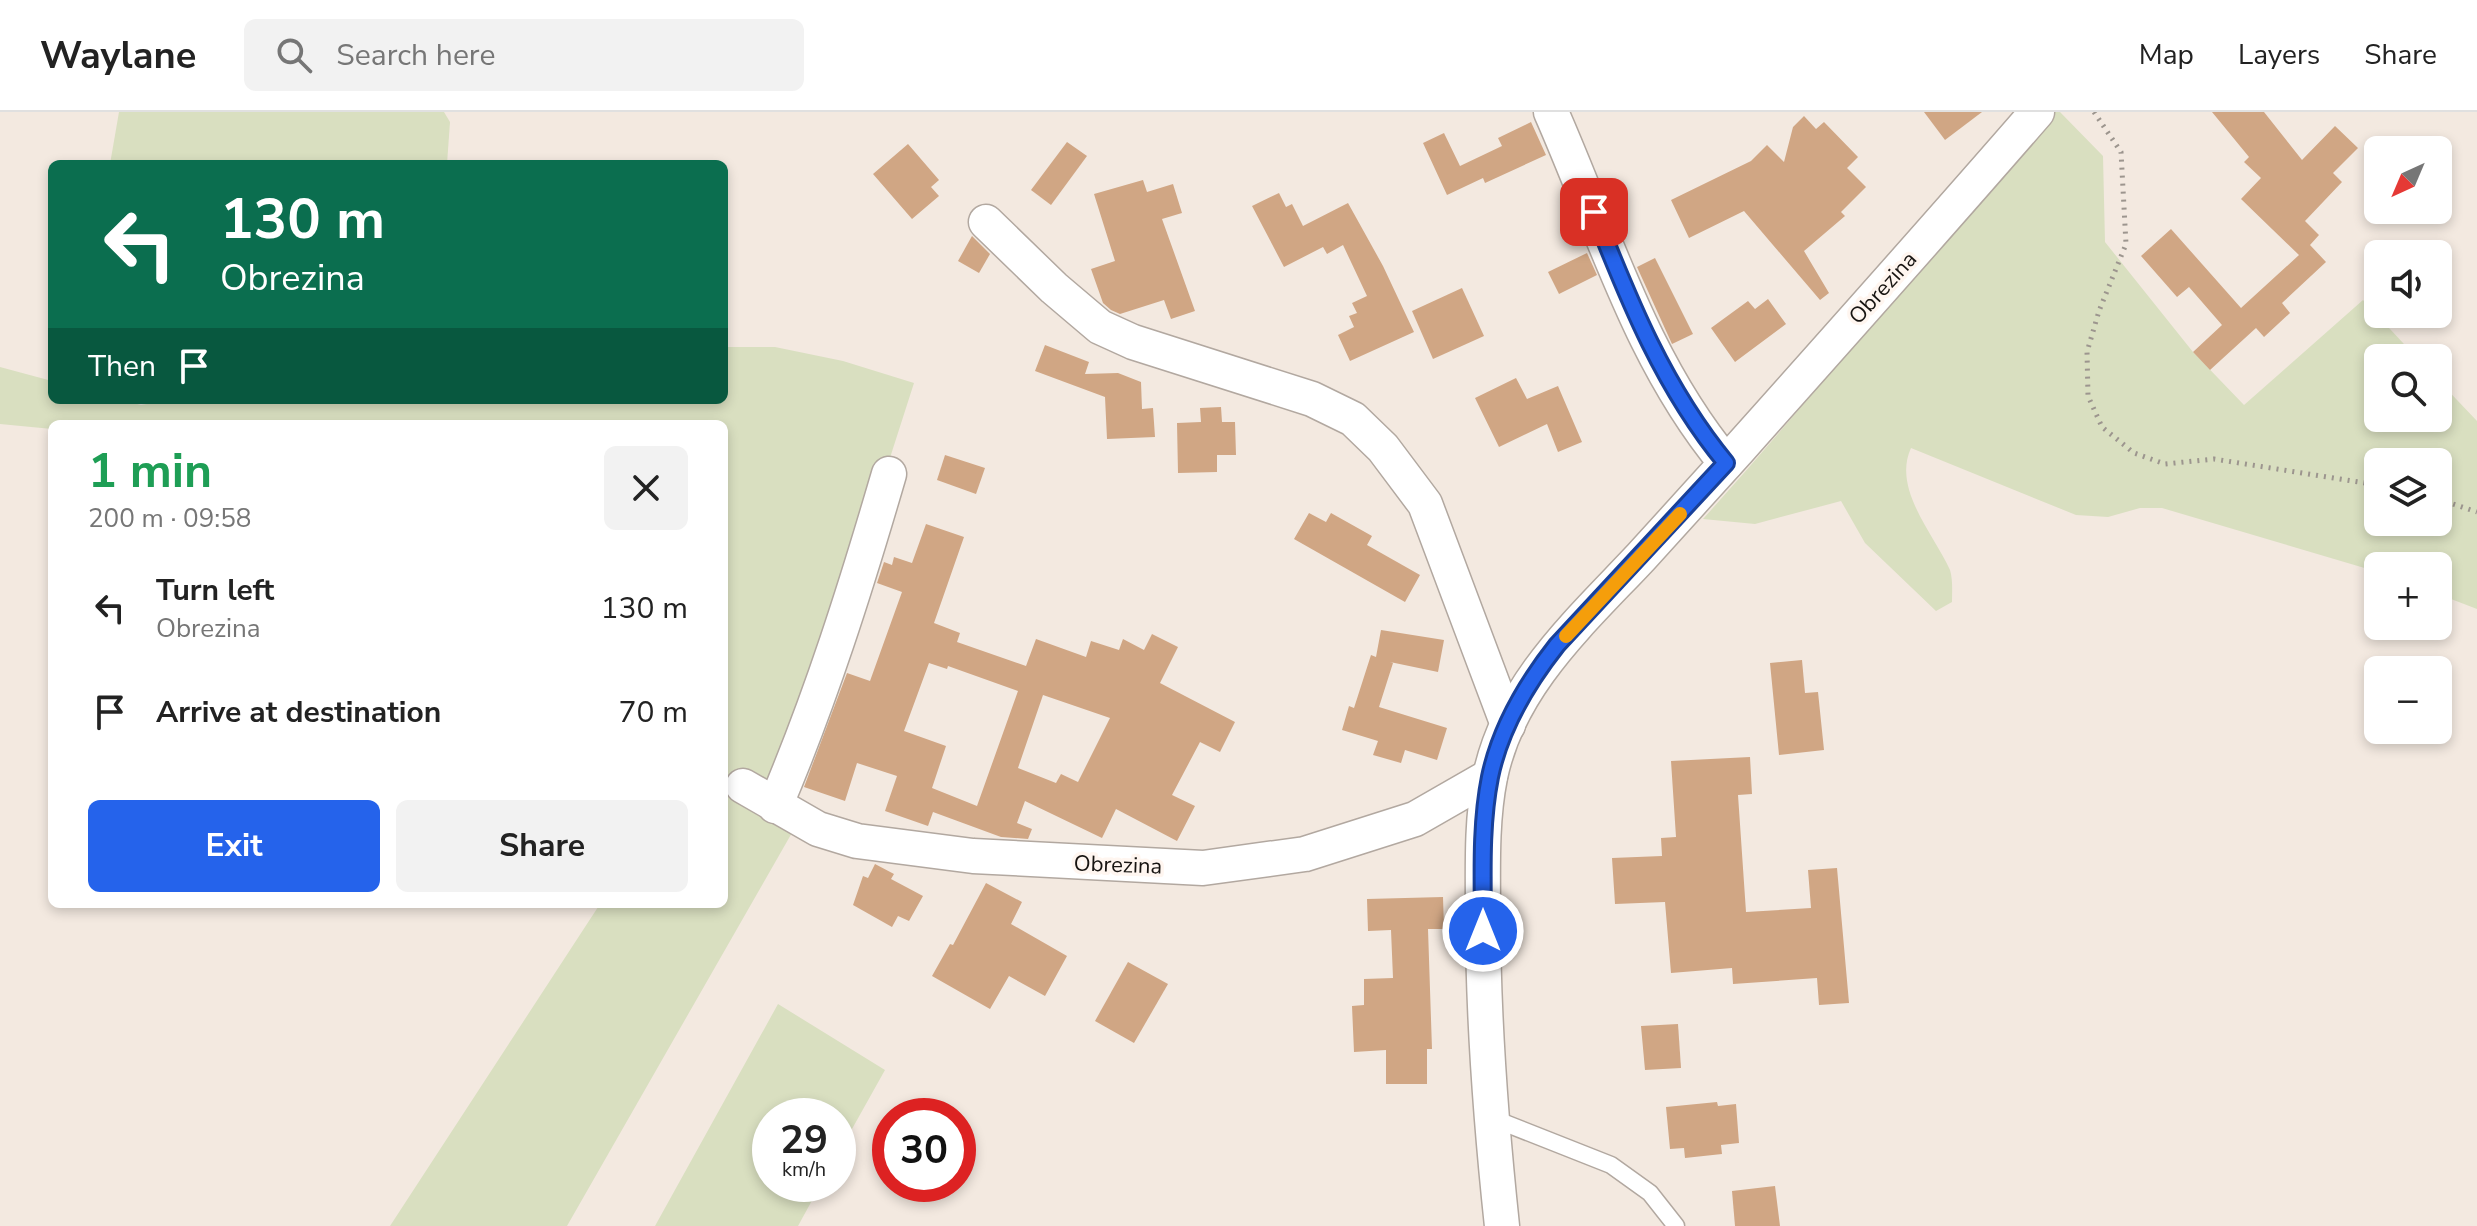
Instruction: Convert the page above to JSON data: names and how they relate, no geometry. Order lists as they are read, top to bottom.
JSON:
{
  "streets": {
    "street": ["Obrezina"]
  },
  "north": "bottom left",
  "page": {
    "header": "Waylane",
    "search": "Search here",
    "nav": ["Map", "Layers", "Share"],
    "map_buttons": ["+", "−"],
    "turn": ["130 m", "Obrezina"],
    "then": "Then",
    "heading": ["1 min", "200 m · 09:58"],
    "list": [
      {
        "name": "Turn left",
        "note": "Obrezina",
        "value": "130 m"
      },
      {
        "name": "Arrive at destination",
        "value": "70 m"
      }
    ],
    "buttons": ["Exit", "Share"],
    "speed": "29 km/h",
    "limit": "30"
  }
}
